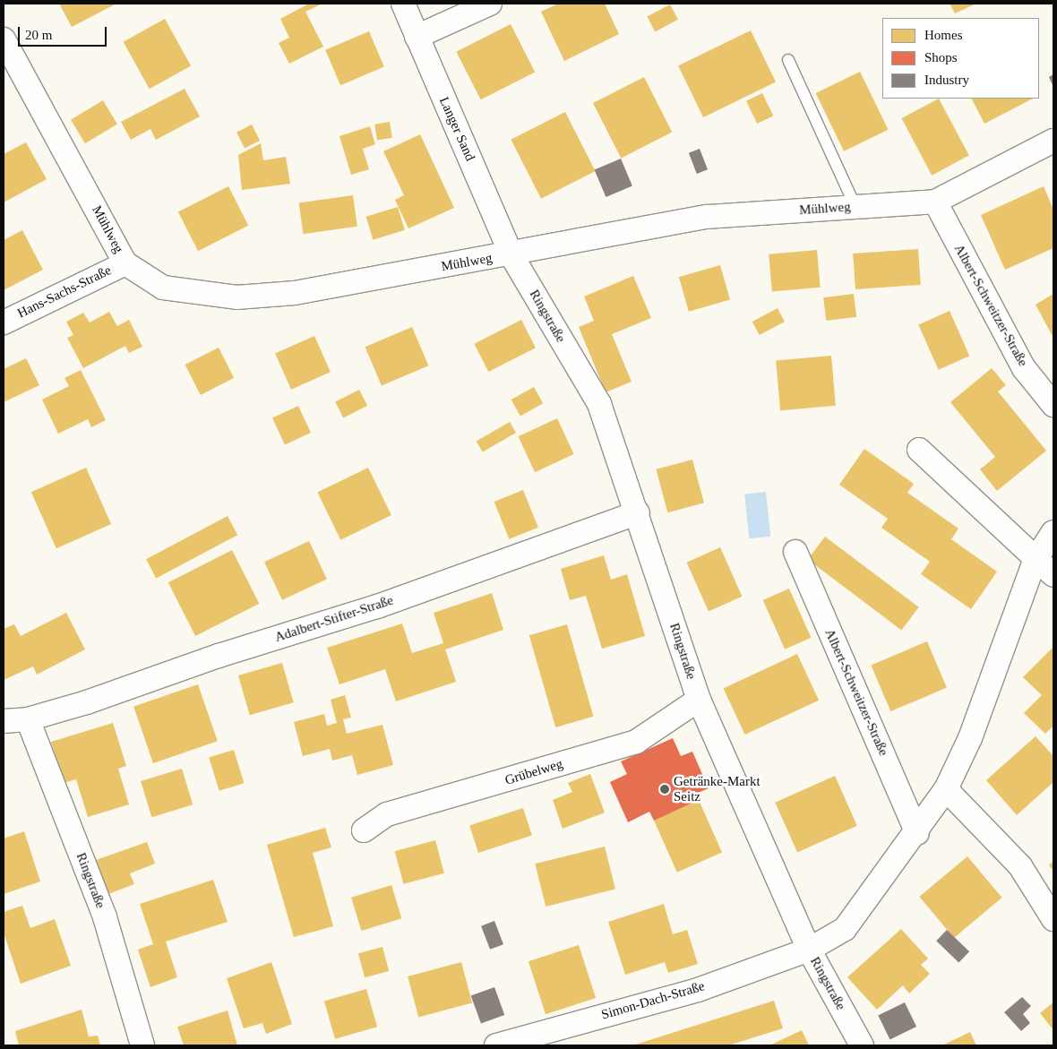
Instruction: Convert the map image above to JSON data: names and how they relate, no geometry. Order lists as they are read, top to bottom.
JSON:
{
  "streets": {
    "street": [
      "Langer Sand",
      "Mühlweg",
      "Hans-Sachs-Straße",
      "Albert-Schweitzer-Straße",
      "Ringstraße",
      "Adalbert-Stifter-Straße",
      "Grübelweg",
      "Simon-Dach-Straße"
    ]
  },
  "crossings": [
    ["Langer Sand", "Mühlweg"],
    ["Langer Sand", "Ringstraße"],
    ["Mühlweg", "Hans-Sachs-Straße"],
    ["Mühlweg", "Albert-Schweitzer-Straße"],
    ["Mühlweg", "Ringstraße"],
    ["Ringstraße", "Adalbert-Stifter-Straße"],
    ["Ringstraße", "Grübelweg"],
    ["Ringstraße", "Simon-Dach-Straße"]
  ],
  "places": ["Getränke-Markt Seitz"],
  "legend": ["Homes", "Shops", "Industry"],
  "scale_bar": "20 m"
}
